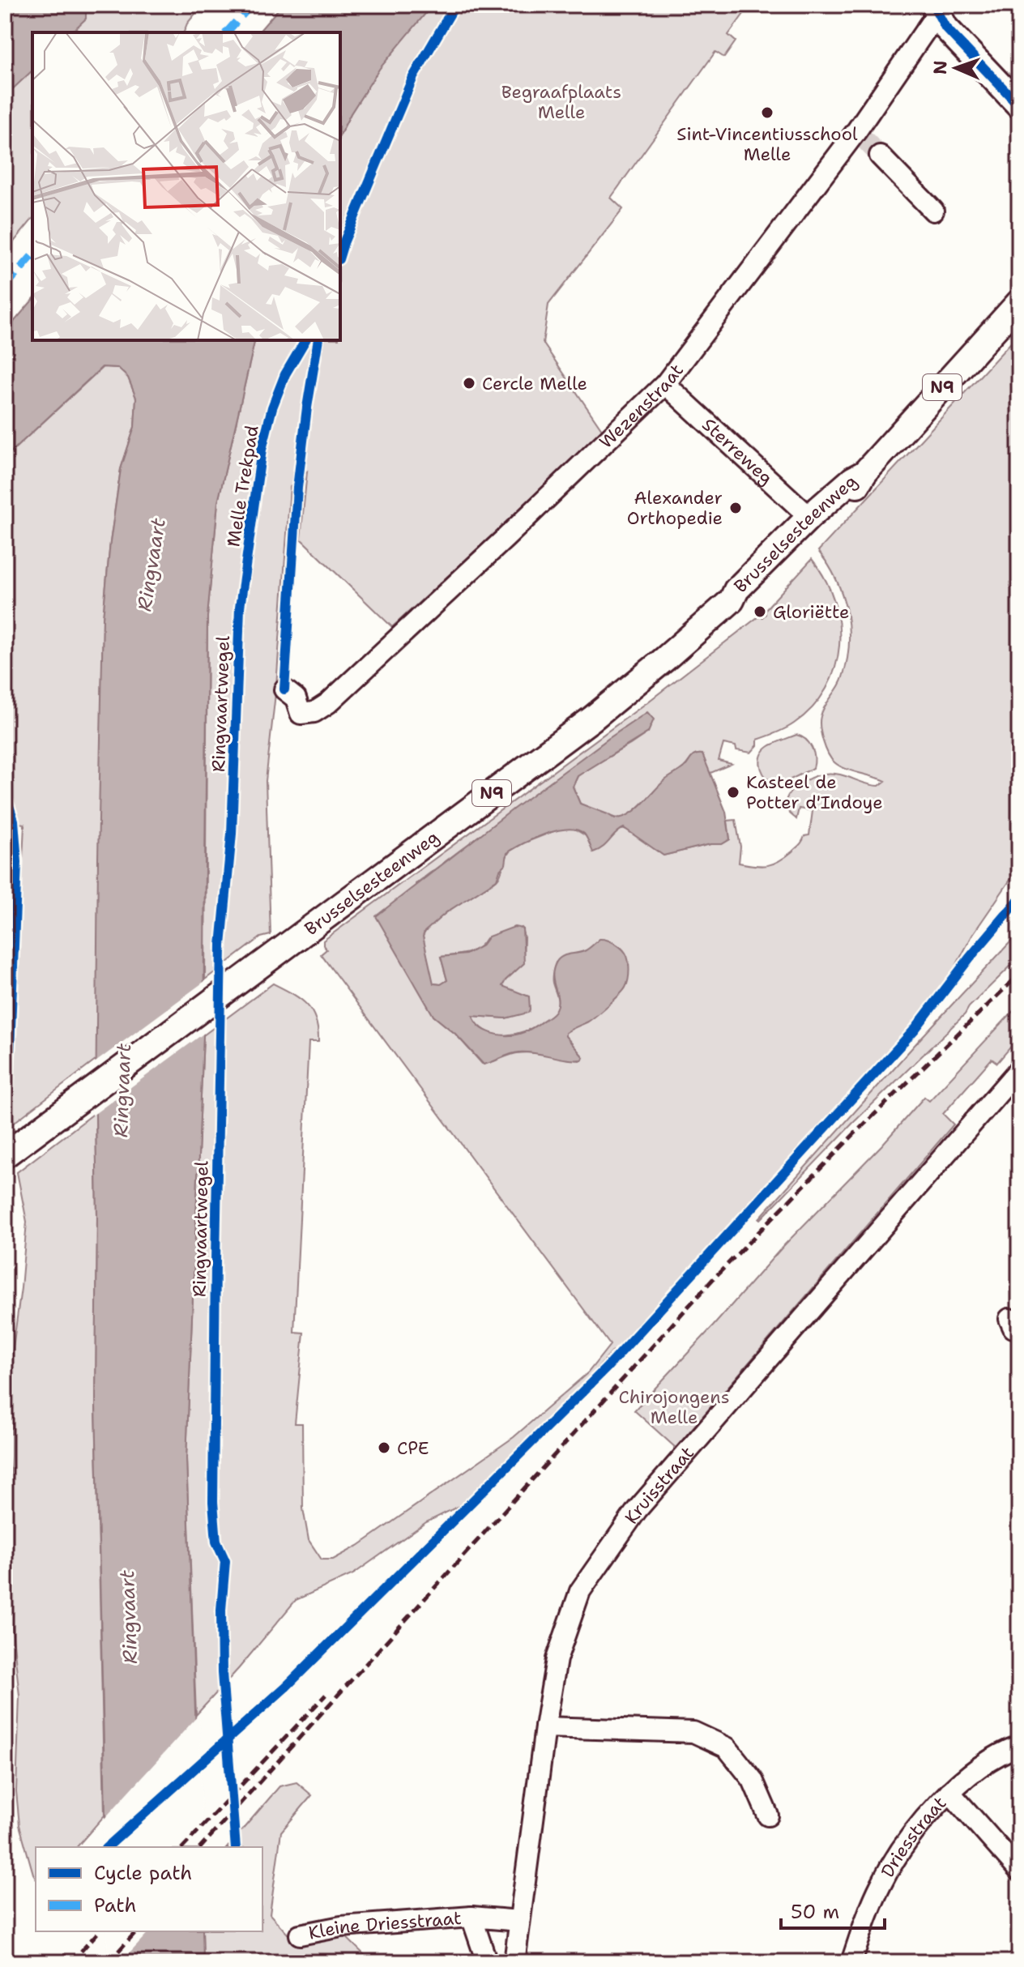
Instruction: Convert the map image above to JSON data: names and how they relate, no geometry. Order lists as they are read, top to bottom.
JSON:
{
  "streets": {
    "main road": ["N9", "Brusselsesteenweg"],
    "street": [
      "Wezenstraat",
      "Sterreweg",
      "Kruisstraat",
      "Driesstraat",
      "Kleine Driesstraat"
    ],
    "cycle path": ["Melle Trekpad"]
  },
  "crossings": [
    ["Wezenstraat", "Sterreweg"],
    ["Sterreweg", "Brusselsesteenweg"],
    ["Kruisstraat", "Kleine Driesstraat"]
  ],
  "water": ["Ringvaart"],
  "parks": ["Begraafplaats Melle", "Chirojongens Melle"],
  "places": [
    "Sint-Vincentiusschool Melle",
    "Cercle Melle",
    "Alexander Orthopedie",
    "Gloriëtte",
    "Kasteel de Potter d'Indoye",
    "CPE"
  ],
  "legend": ["Cycle path", "Path"],
  "scale_bar": "50 m",
  "north": "left"
}
